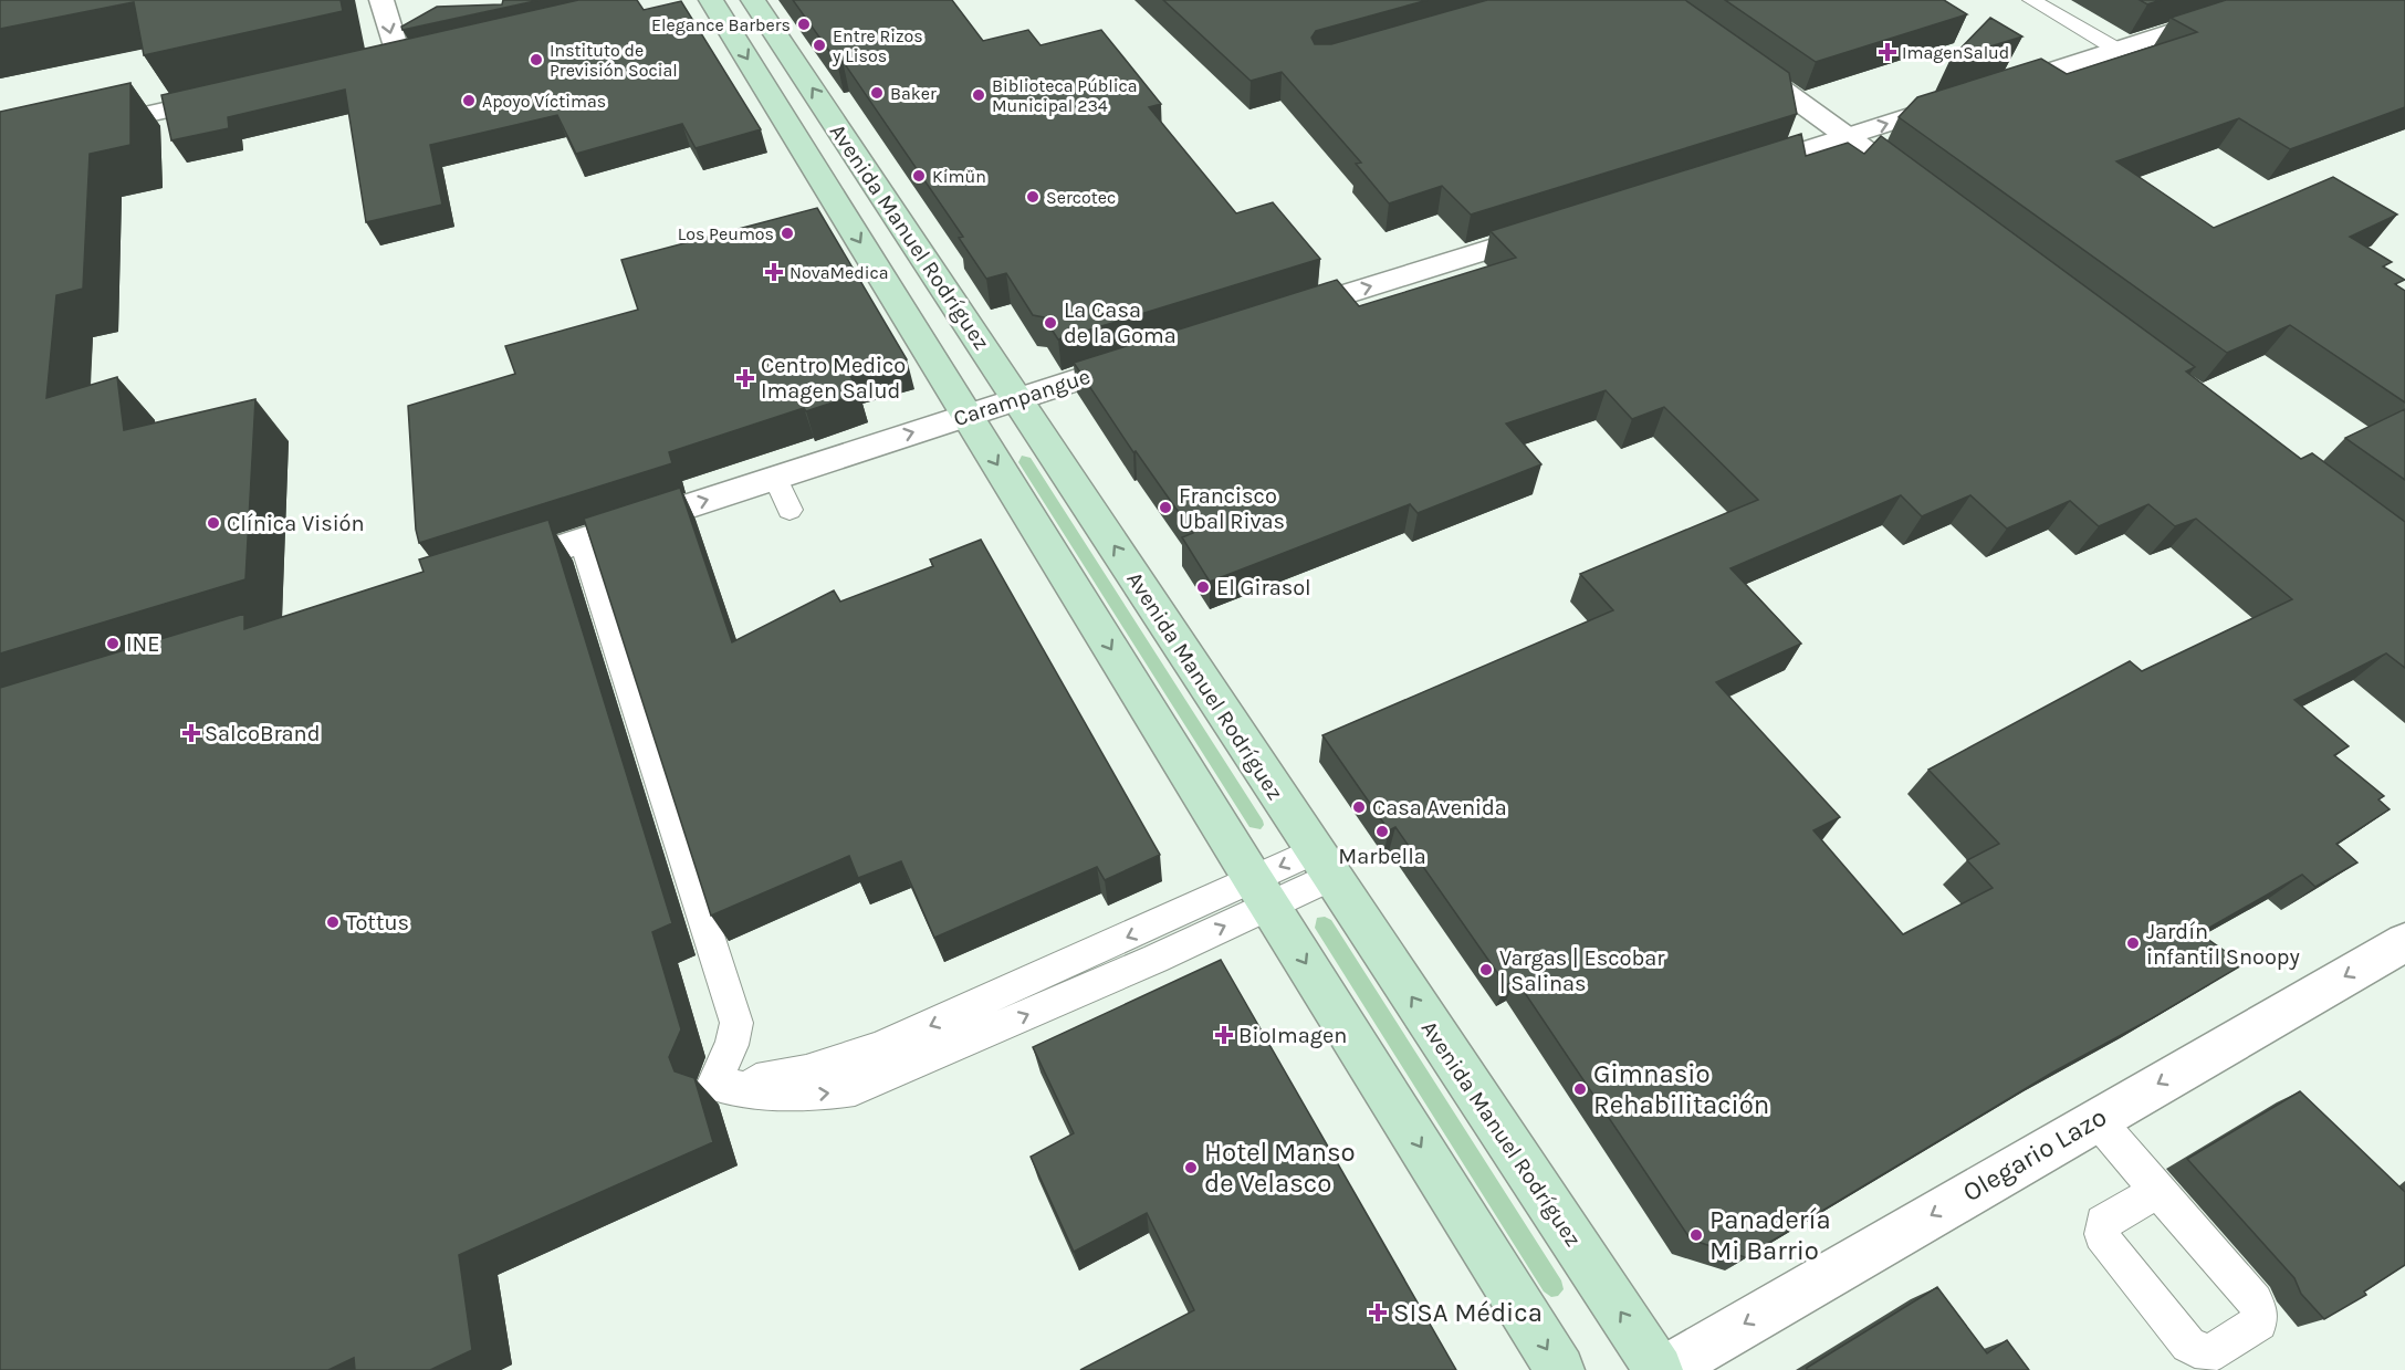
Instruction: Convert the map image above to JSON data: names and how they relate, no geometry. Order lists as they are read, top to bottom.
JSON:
{
  "streets": {
    "main road": ["Avenida Manuel Rodríguez"],
    "street": ["Carampangue", "Olegario Lazo"]
  },
  "crossings": [
    ["Avenida Manuel Rodríguez", "Carampangue"]
  ],
  "one_way": ["Carampangue", "Olegario Lazo"],
  "places": {
    "other": [
      "Elegance Barbers",
      "Entre Rizos y Lisos",
      "Instituto de Previsión Social",
      "Baker",
      "Biblioteca Pública Municipal 234",
      "Apoyo Víctimas",
      "Kimün",
      "Sercotec",
      "Los Peumos",
      "La Casa de la Goma",
      "Francisco Ubal Rivas",
      "Clínica Visión",
      "El Girasol",
      "INE",
      "Casa Avenida",
      "Marbella",
      "Tottus",
      "Jardín infantil Snoopy",
      "Vargas | Escobar | Salinas",
      "Gimnasio Rehabilitación",
      "Hotel Manso de Velasco",
      "Panadería Mi Barrio"
    ],
    "health": [
      "ImagenSalud",
      "NovaMedica",
      "Centro Medico Imagen Salud",
      "SalcoBrand",
      "BioImagen",
      "SISA Médica"
    ]
  }
}
